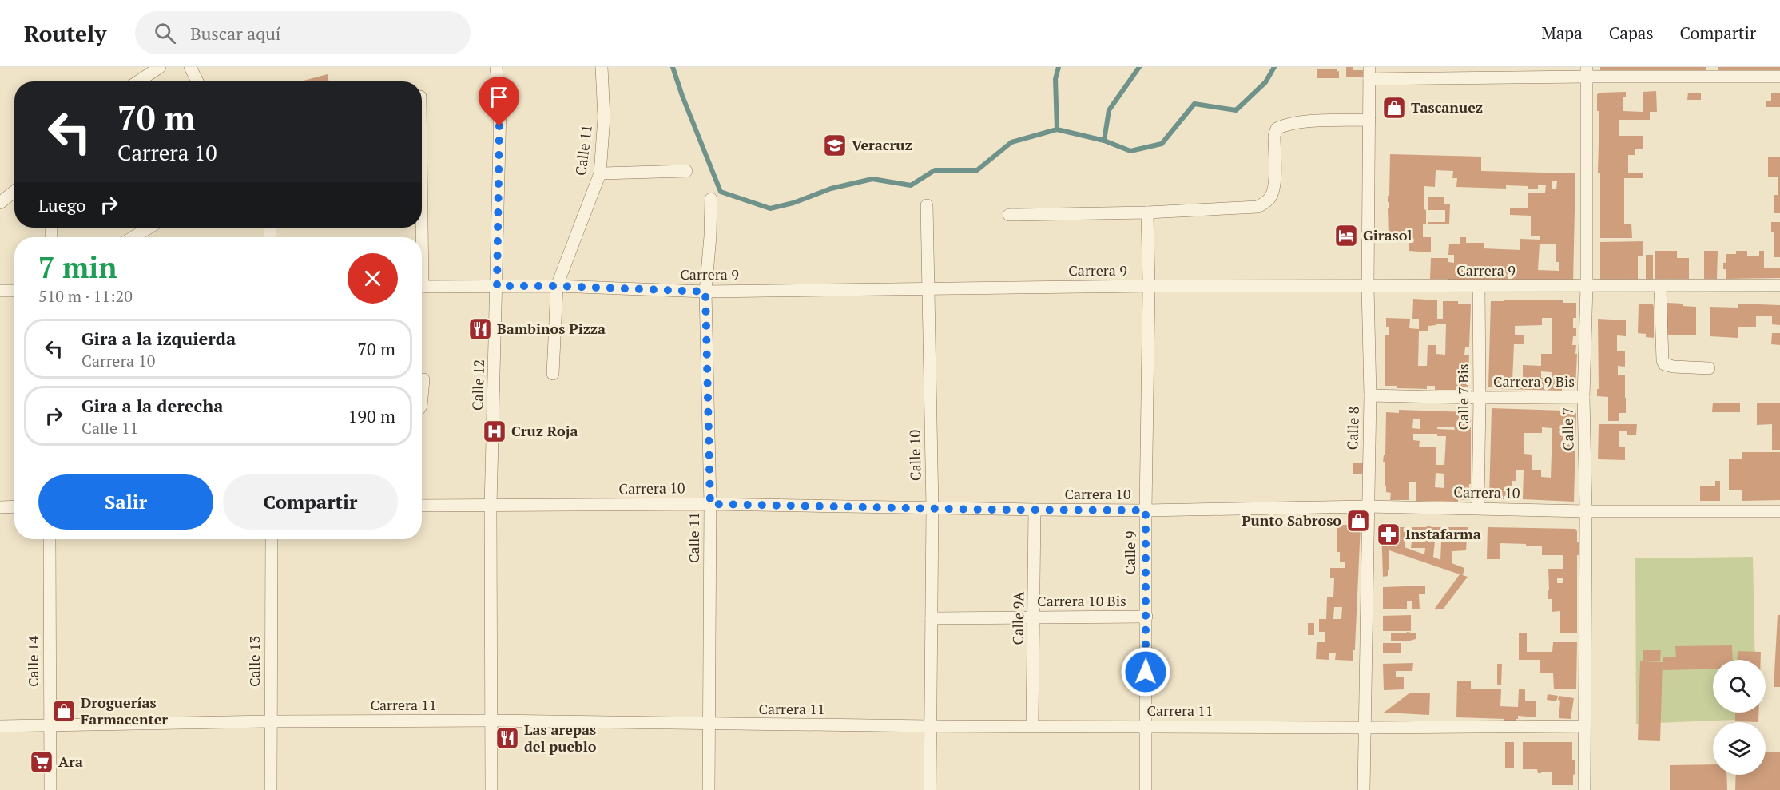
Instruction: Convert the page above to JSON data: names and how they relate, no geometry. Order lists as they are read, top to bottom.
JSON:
{
  "streets": {
    "street": [
      "Calle 11",
      "Carrera 9",
      "Carrera 9 Bis",
      "Calle 12",
      "Calle 7 Bis",
      "Calle 8",
      "Calle 7",
      "Calle 10",
      "Carrera 10",
      "Calle 9",
      "Carrera 10 Bis",
      "Calle 9A",
      "Calle 14",
      "Calle 13",
      "Carrera 11"
    ]
  },
  "crossings": [
    ["Calle 11", "Carrera 9"],
    ["Calle 11", "Carrera 10"],
    ["Calle 11", "Carrera 11"],
    ["Carrera 9", "Calle 12"],
    ["Carrera 9", "Calle 7 Bis"],
    ["Carrera 9", "Calle 8"],
    ["Carrera 9", "Calle 7"],
    ["Carrera 9", "Calle 10"],
    ["Carrera 9", "Calle 9"],
    ["Carrera 9 Bis", "Calle 7 Bis"],
    ["Carrera 9 Bis", "Calle 8"],
    ["Carrera 9 Bis", "Calle 7"],
    ["Calle 12", "Carrera 10"],
    ["Calle 12", "Carrera 11"],
    ["Calle 7 Bis", "Carrera 10"],
    ["Calle 8", "Carrera 10"],
    ["Calle 8", "Carrera 11"],
    ["Calle 7", "Carrera 10"],
    ["Calle 7", "Carrera 11"],
    ["Calle 10", "Carrera 10"],
    ["Calle 10", "Carrera 10 Bis"],
    ["Calle 10", "Carrera 11"],
    ["Carrera 10", "Calle 9"],
    ["Carrera 10", "Calle 9A"],
    ["Calle 9", "Carrera 10 Bis"],
    ["Calle 9", "Carrera 11"],
    ["Carrera 10 Bis", "Calle 9A"],
    ["Calle 9A", "Carrera 11"],
    ["Calle 14", "Carrera 11"],
    ["Calle 13", "Carrera 11"]
  ],
  "places": {
    "shop": ["Tascanuez", "Punto Sabroso", "Droguerías Farmacenter"],
    "school or university": ["Veracruz"],
    "hotel": ["Girasol"],
    "restaurant": ["Bambinos Pizza", "Las arepas del pueblo"],
    "hospital": ["Cruz Roja"],
    "pharmacy": ["Instafarma"],
    "supermarket": ["Ara"]
  },
  "page": {
    "header": "Routely",
    "search": "Buscar aquí",
    "nav": ["Mapa", "Capas", "Compartir"],
    "turn": ["70 m", "Carrera 10"],
    "then": "Luego",
    "heading": ["7 min", "510 m · 11:20"],
    "list": [
      {
        "name": "Gira a la izquierda",
        "note": "Carrera 10",
        "value": "70 m"
      },
      {
        "name": "Gira a la derecha",
        "note": "Calle 11",
        "value": "190 m"
      }
    ],
    "buttons": ["Salir", "Compartir"]
  }
}
